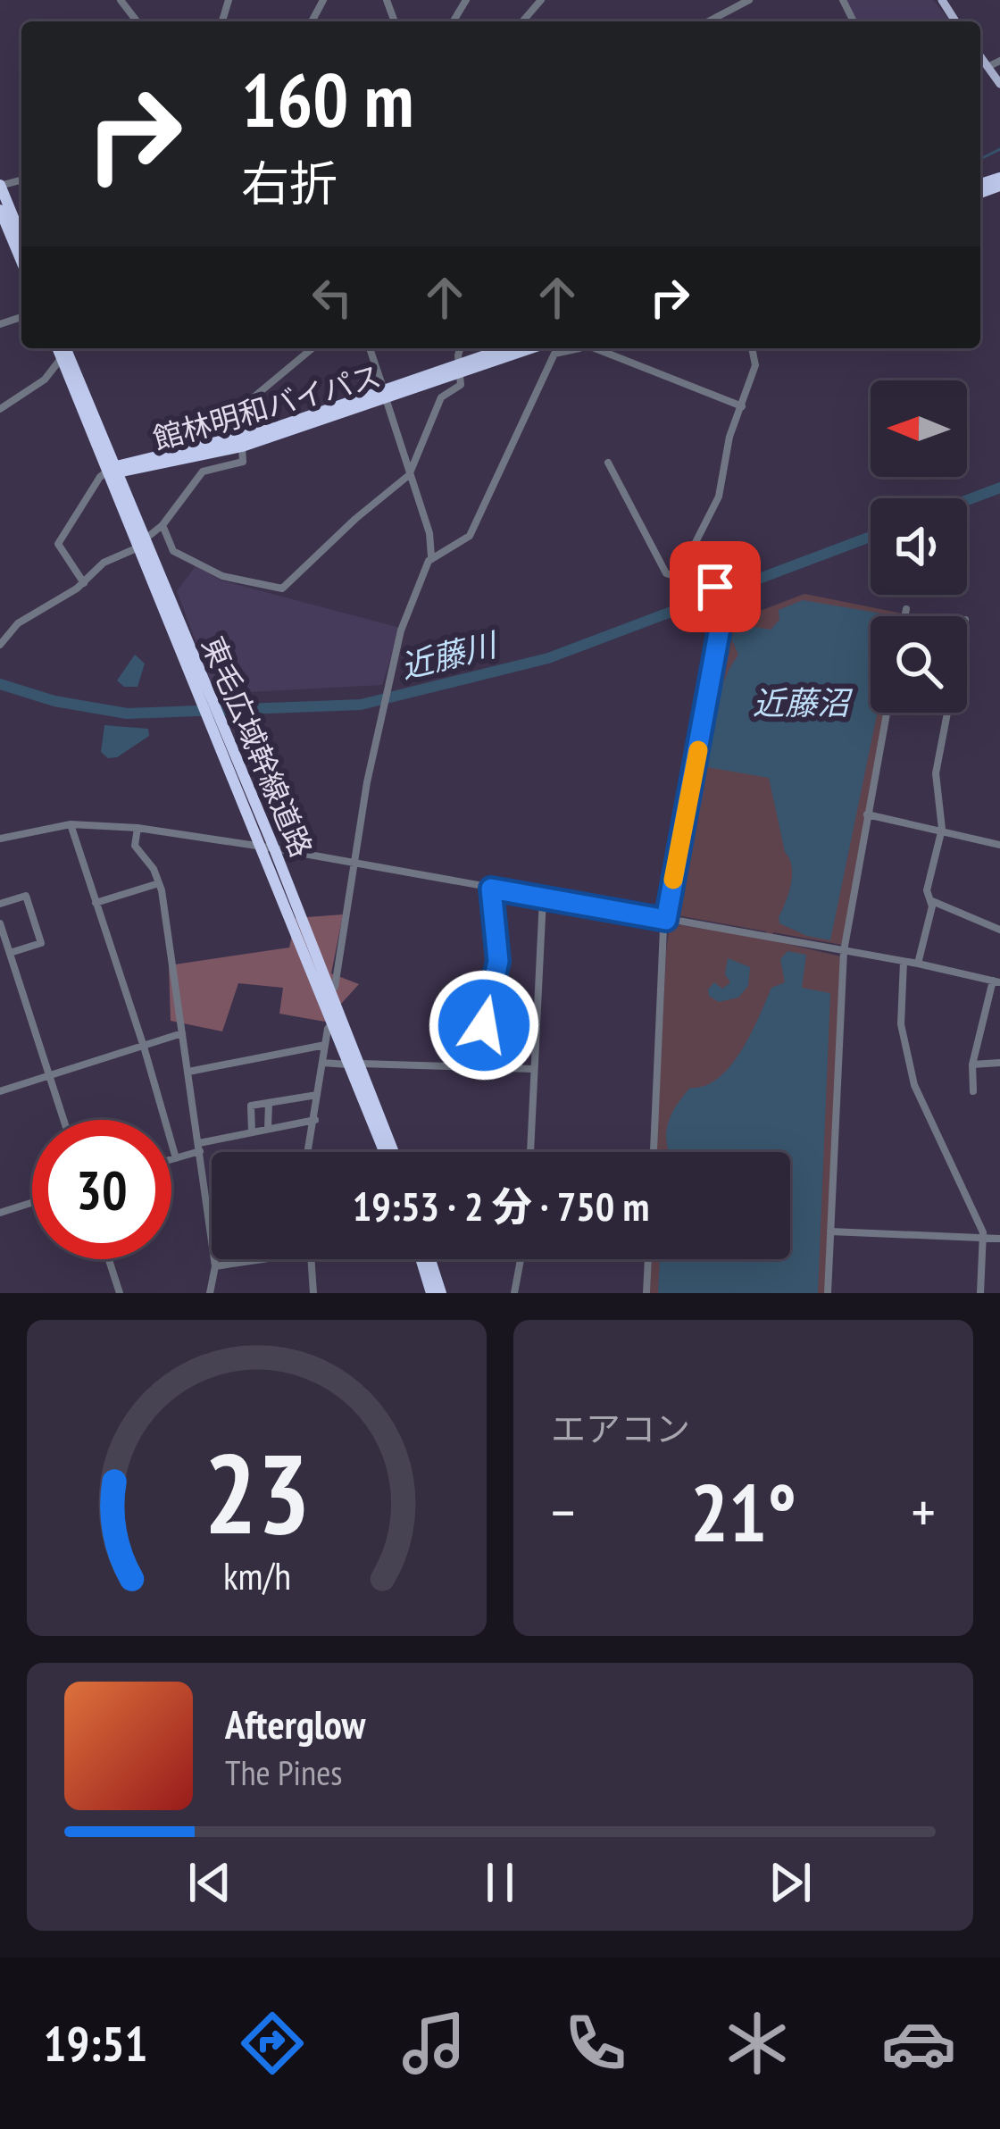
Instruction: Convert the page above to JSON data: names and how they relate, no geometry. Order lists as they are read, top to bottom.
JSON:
{
  "streets": {
    "highway": ["館林明和バイパス", "東毛広域幹線道路"]
  },
  "crossings": [
    ["館林明和バイパス", "東毛広域幹線道路"]
  ],
  "water": ["近藤川", "近藤沼"],
  "north": "left",
  "page": {
    "turn": ["160 m", "右折"],
    "limit": "30",
    "trip": "19:53 · 2 分 · 750 m",
    "tile": "エアコン",
    "heat": ["−", "21°", "+"],
    "song": ["Afterglow", "The Pines"],
    "tabs": "19:51",
    "gauge": ["23", "km/h"]
  }
}
